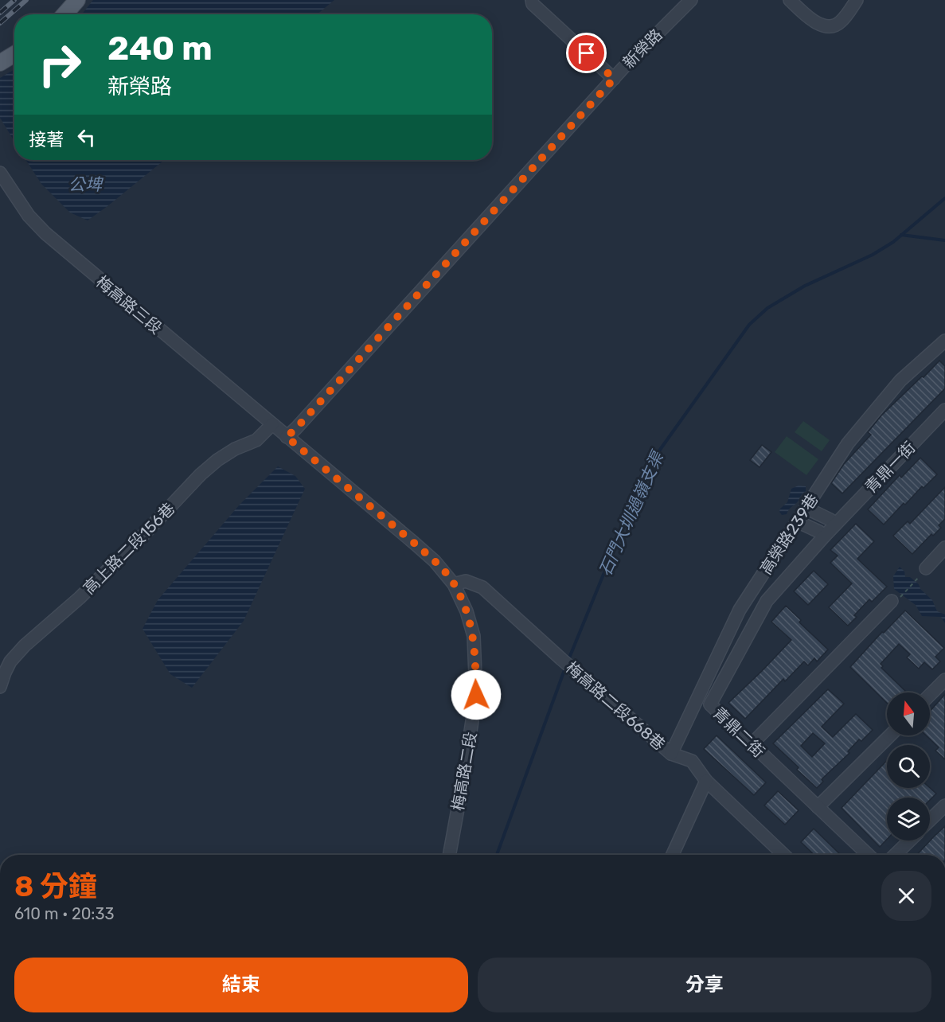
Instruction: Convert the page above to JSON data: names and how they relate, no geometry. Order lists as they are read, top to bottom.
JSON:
{
  "streets": {
    "street": [
      "新榮路",
      "梅高路三段",
      "青鼎一街",
      "高榮路239巷",
      "高上路二段156巷",
      "梅高路二段668巷",
      "青鼎二街",
      "梅高路二段"
    ]
  },
  "crossings": [
    ["新榮路", "梅高路二段"],
    ["梅高路三段", "高上路二段156巷"],
    ["梅高路三段", "梅高路二段"],
    ["青鼎一街", "青鼎二街"],
    ["高榮路239巷", "梅高路二段668巷"],
    ["高上路二段156巷", "梅高路二段"],
    ["梅高路二段668巷", "梅高路二段"]
  ],
  "water": ["公埤", "石門大圳過嶺支渠"],
  "north": "top",
  "page": {
    "turn": ["240 m", "新榮路"],
    "then": "接著",
    "heading": ["8 分鐘", "610 m · 20:33"],
    "buttons": ["結束", "分享"]
  }
}
